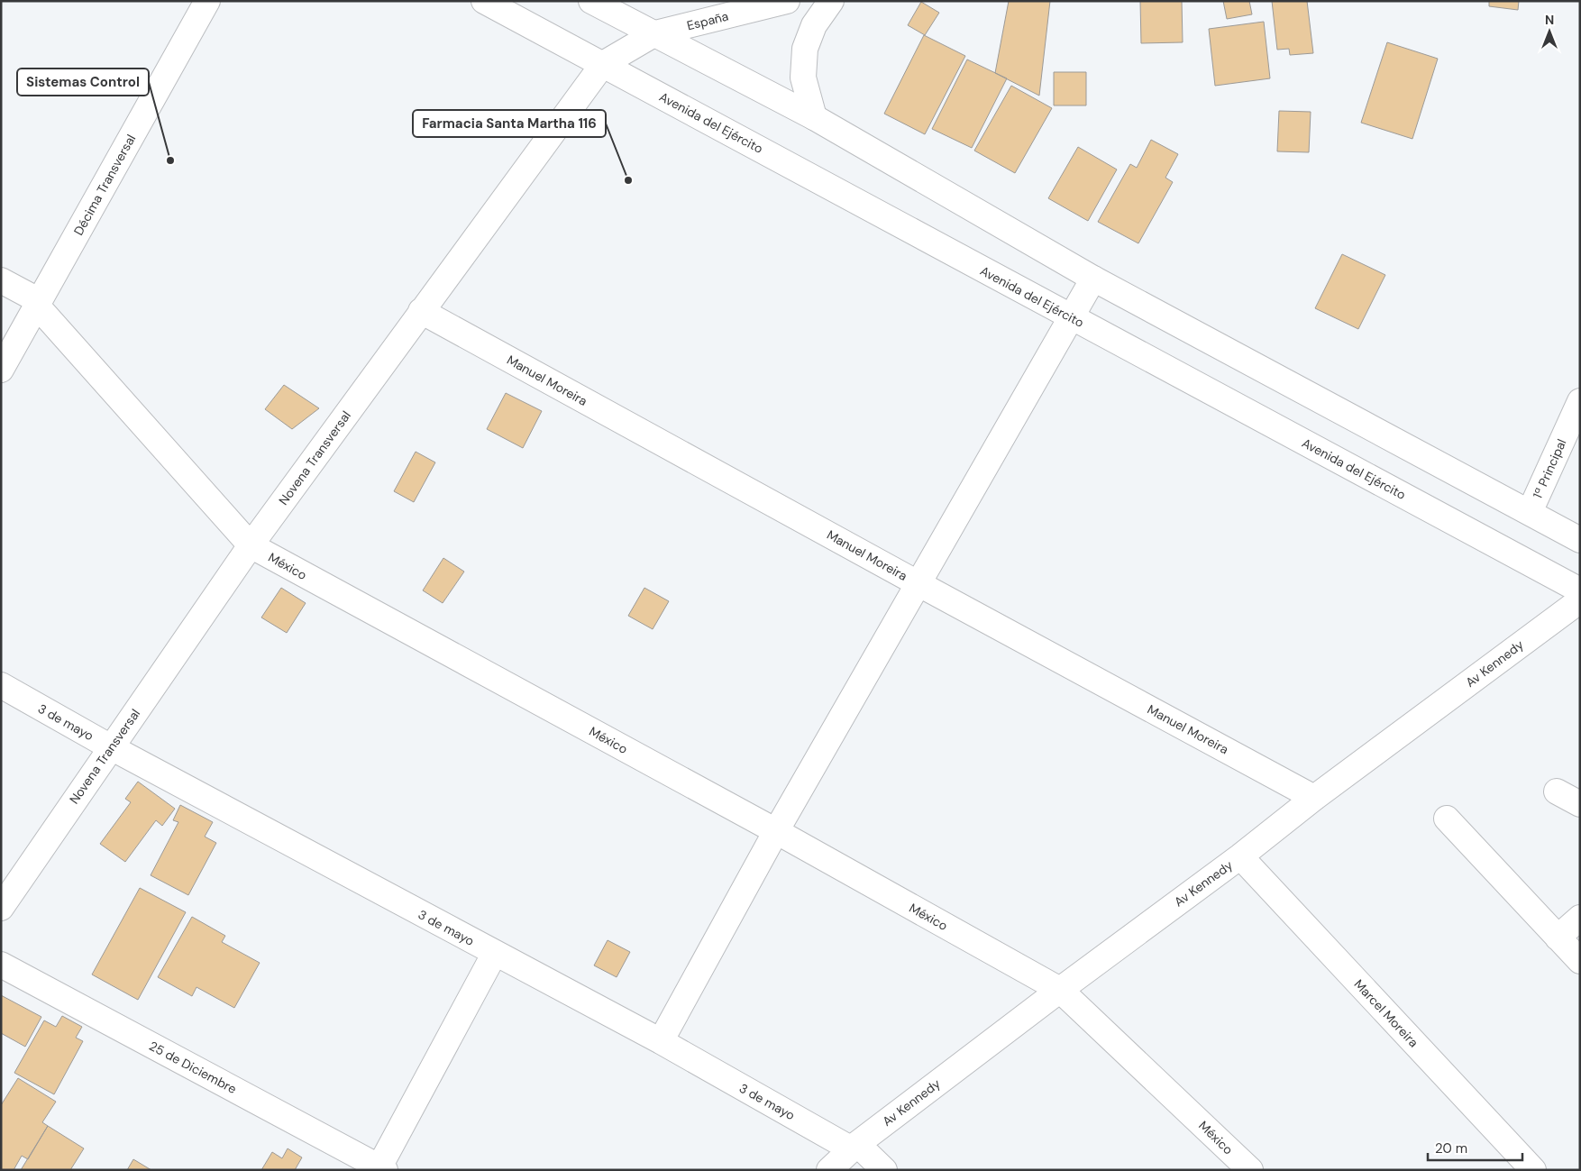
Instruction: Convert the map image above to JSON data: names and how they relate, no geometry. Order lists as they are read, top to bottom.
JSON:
{
  "streets": {
    "street": [
      "España",
      "Avenida del Ejército",
      "Décima Transversal",
      "Manuel Moreira",
      "Novena Transversal",
      "1ª Principal",
      "México",
      "Av Kennedy",
      "3 de mayo",
      "Marcel Moreira",
      "25 de Diciembre"
    ]
  },
  "crossings": [
    ["España", "Novena Transversal"],
    ["Avenida del Ejército", "Novena Transversal"],
    ["Décima Transversal", "México"],
    ["Manuel Moreira", "Novena Transversal"],
    ["Manuel Moreira", "Av Kennedy"],
    ["Novena Transversal", "México"],
    ["Novena Transversal", "3 de mayo"],
    ["México", "Av Kennedy"],
    ["Av Kennedy", "3 de mayo"],
    ["Av Kennedy", "Marcel Moreira"]
  ],
  "places": ["Sistemas Control", "Farmacia Santa Martha 116"],
  "scale_bar": "20 m",
  "north": "top"
}
